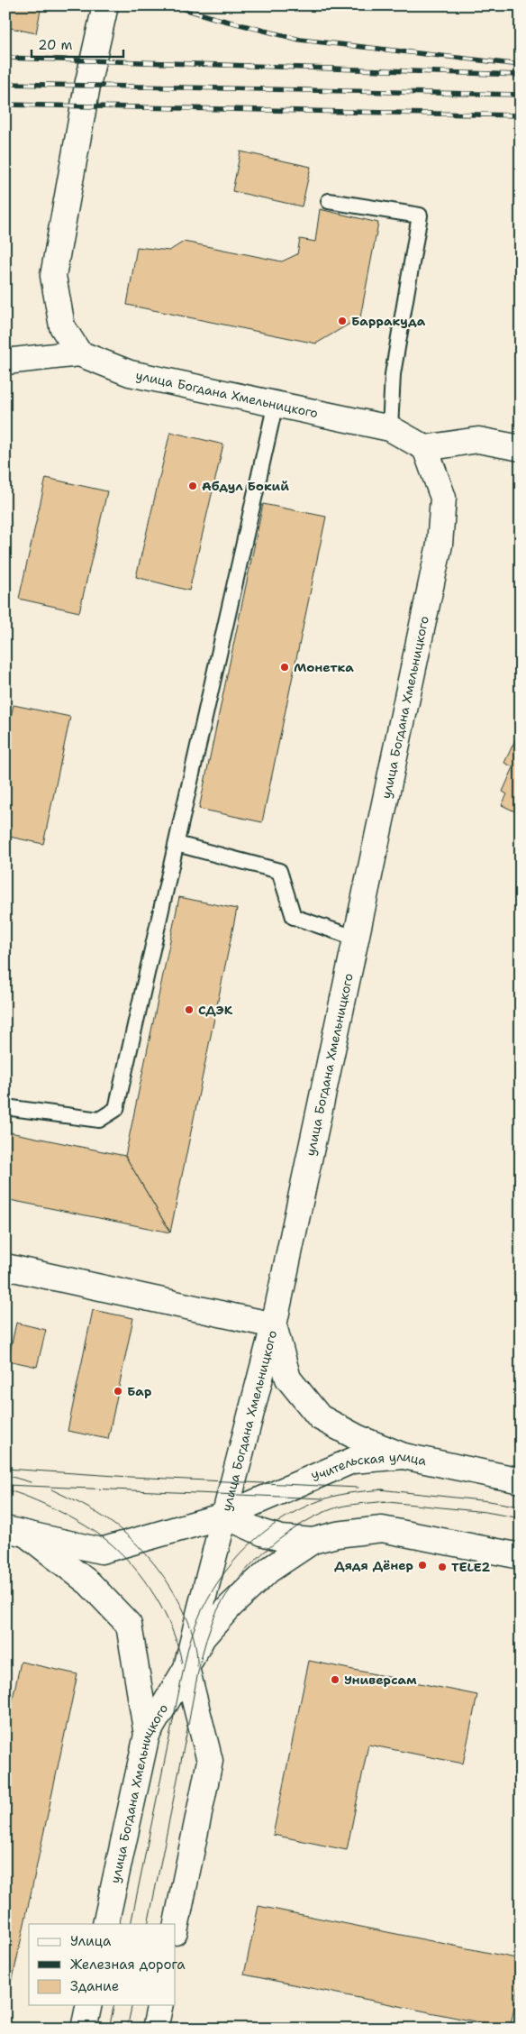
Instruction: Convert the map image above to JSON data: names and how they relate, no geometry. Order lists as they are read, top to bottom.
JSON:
{
  "streets": {
    "main road": ["улица Богдана Хмельницкого", "Учительская улица"]
  },
  "crossings": [
    ["улица Богдана Хмельницкого", "Учительская улица"]
  ],
  "places": [
    "Барракуда",
    "Абдул Бокий",
    "Монетка",
    "СДЭК",
    "Бар",
    "Дядя Дёнер",
    "TELE2",
    "Универсам"
  ],
  "legend": ["Улица", "Железная дорога", "Здание"],
  "scale_bar": "20 m"
}
